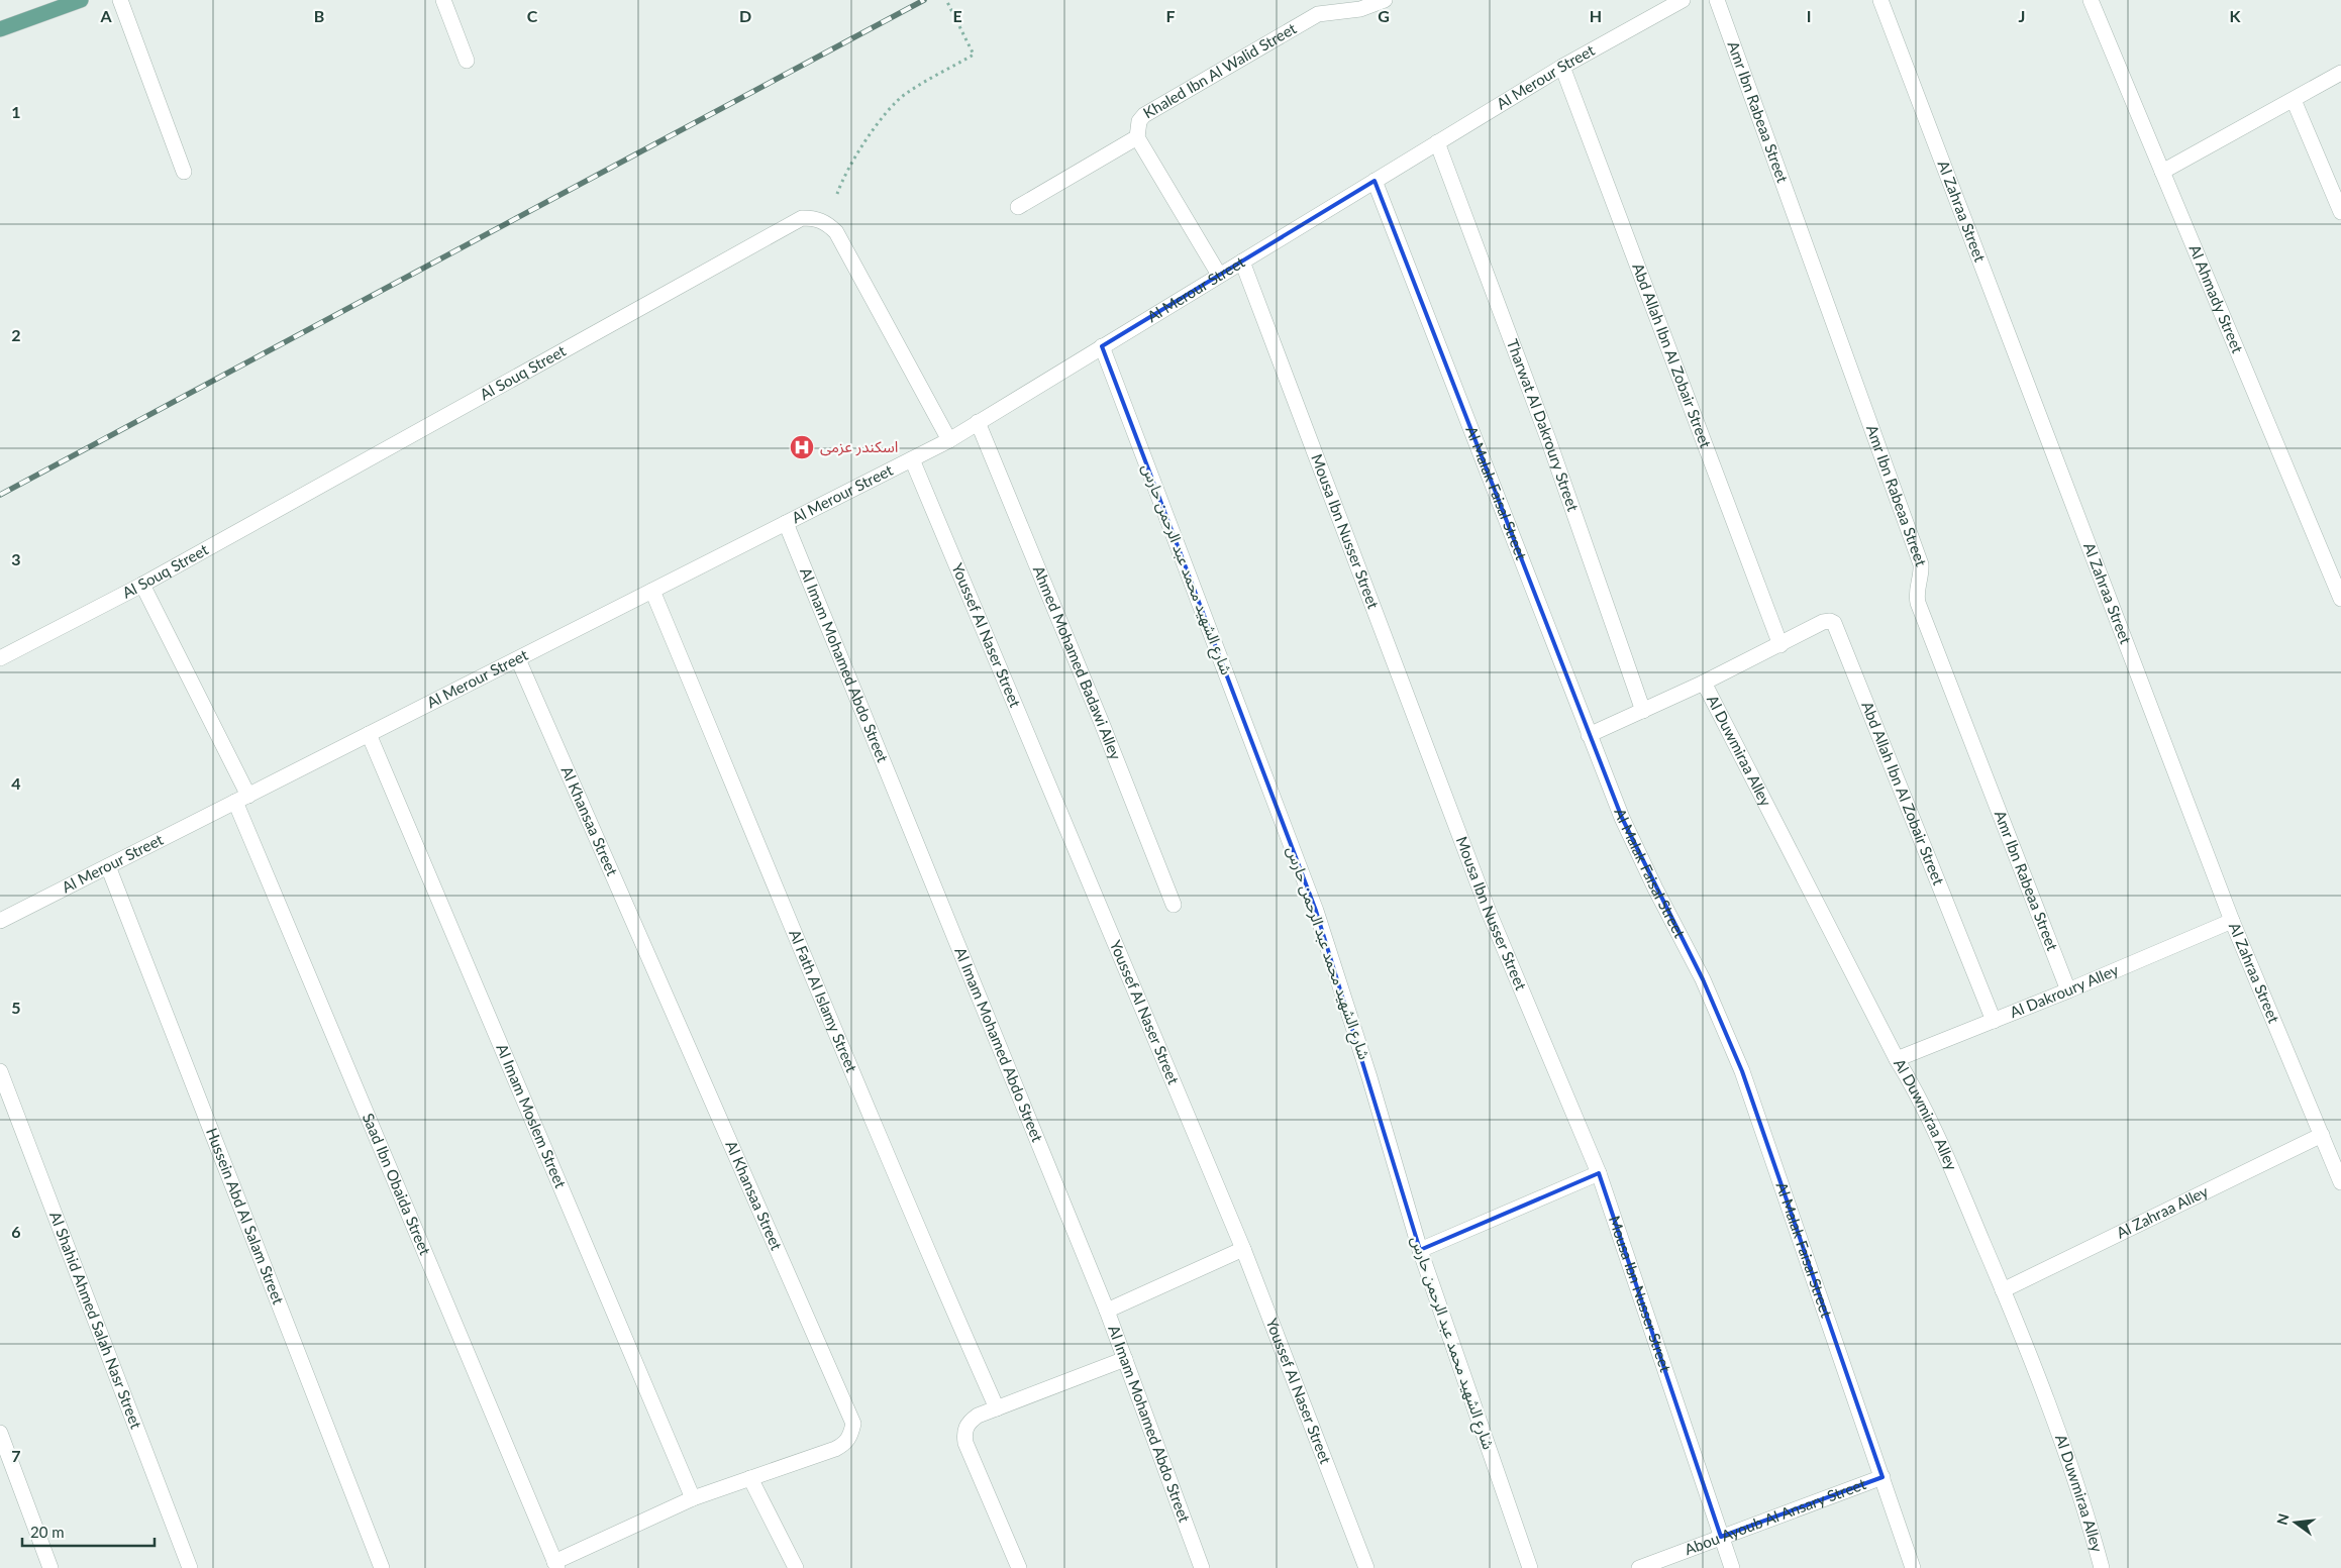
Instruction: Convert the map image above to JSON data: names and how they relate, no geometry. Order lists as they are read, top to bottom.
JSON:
{
  "streets": {
    "street": [
      "Khaled Ibn Al Walid Street",
      "Al Merour Street",
      "Amr Ibn Rabeaa Street",
      "Al Zahraa Street",
      "Al Ahmady Street",
      "Abd Allah Ibn Al Zobair Street",
      "Al Souq Street",
      "Tharwat Al Dakroury Street",
      "Al Malak Faisal Street",
      "Mousa Ibn Nusser Street",
      "شارع الشهيد محمد عبد الرحمن حارس",
      "Youssef Al Naser Street",
      "Ahmed Mohamed Badawi Alley",
      "Al Imam Mohamed Abdo Street",
      "Al Duwmiraa Alley",
      "Al Khansaa Street",
      "Al Dakroury Alley",
      "Al Fath Al Islamy Street",
      "Al Imam Moslem Street",
      "Saad Ibn Obaida Street",
      "Al Zahraa Alley",
      "Hussein Abd Al Salam Street",
      "Al Shahid Ahmed Salah Nasr Street",
      "Abou Ayoub Al Ansary Street"
    ]
  },
  "crossings": [
    ["Khaled Ibn Al Walid Street", "Al Merour Street"],
    ["Al Merour Street", "Abd Allah Ibn Al Zobair Street"],
    ["Al Merour Street", "Tharwat Al Dakroury Street"],
    ["Al Merour Street", "Al Malak Faisal Street"],
    ["Al Merour Street", "Mousa Ibn Nusser Street"],
    ["Al Merour Street", "شارع الشهيد محمد عبد الرحمن حارس"],
    ["Al Merour Street", "Youssef Al Naser Street"],
    ["Al Merour Street", "Ahmed Mohamed Badawi Alley"],
    ["Al Merour Street", "Al Imam Mohamed Abdo Street"],
    ["Al Merour Street", "Al Khansaa Street"],
    ["Al Merour Street", "Al Fath Al Islamy Street"],
    ["Al Merour Street", "Al Imam Moslem Street"],
    ["Al Merour Street", "Saad Ibn Obaida Street"],
    ["Al Merour Street", "Hussein Abd Al Salam Street"],
    ["Amr Ibn Rabeaa Street", "Al Dakroury Alley"],
    ["Al Zahraa Street", "Al Dakroury Alley"],
    ["Al Zahraa Street", "Al Zahraa Alley"],
    ["Abd Allah Ibn Al Zobair Street", "Tharwat Al Dakroury Street"],
    ["Abd Allah Ibn Al Zobair Street", "Al Malak Faisal Street"],
    ["Abd Allah Ibn Al Zobair Street", "Al Duwmiraa Alley"],
    ["Abd Allah Ibn Al Zobair Street", "Al Dakroury Alley"],
    ["Al Souq Street", "Saad Ibn Obaida Street"],
    ["Al Malak Faisal Street", "Abou Ayoub Al Ansary Street"],
    ["Mousa Ibn Nusser Street", "Abou Ayoub Al Ansary Street"],
    ["Al Duwmiraa Alley", "Al Dakroury Alley"],
    ["Al Duwmiraa Alley", "Al Zahraa Alley"],
    ["Al Khansaa Street", "Al Imam Moslem Street"],
    ["Al Khansaa Street", "Saad Ibn Obaida Street"]
  ],
  "places": {
    "hospital": ["اسكندر عزمى"]
  },
  "scale_bar": "20 m",
  "north": "left",
  "grid": {
    "columns": [
      "A",
      "B",
      "C",
      "D",
      "E",
      "F",
      "G",
      "H",
      "I",
      "J",
      "K"
    ],
    "rows": [
      "1",
      "2",
      "3",
      "4",
      "5",
      "6",
      "7"
    ]
  }
}
